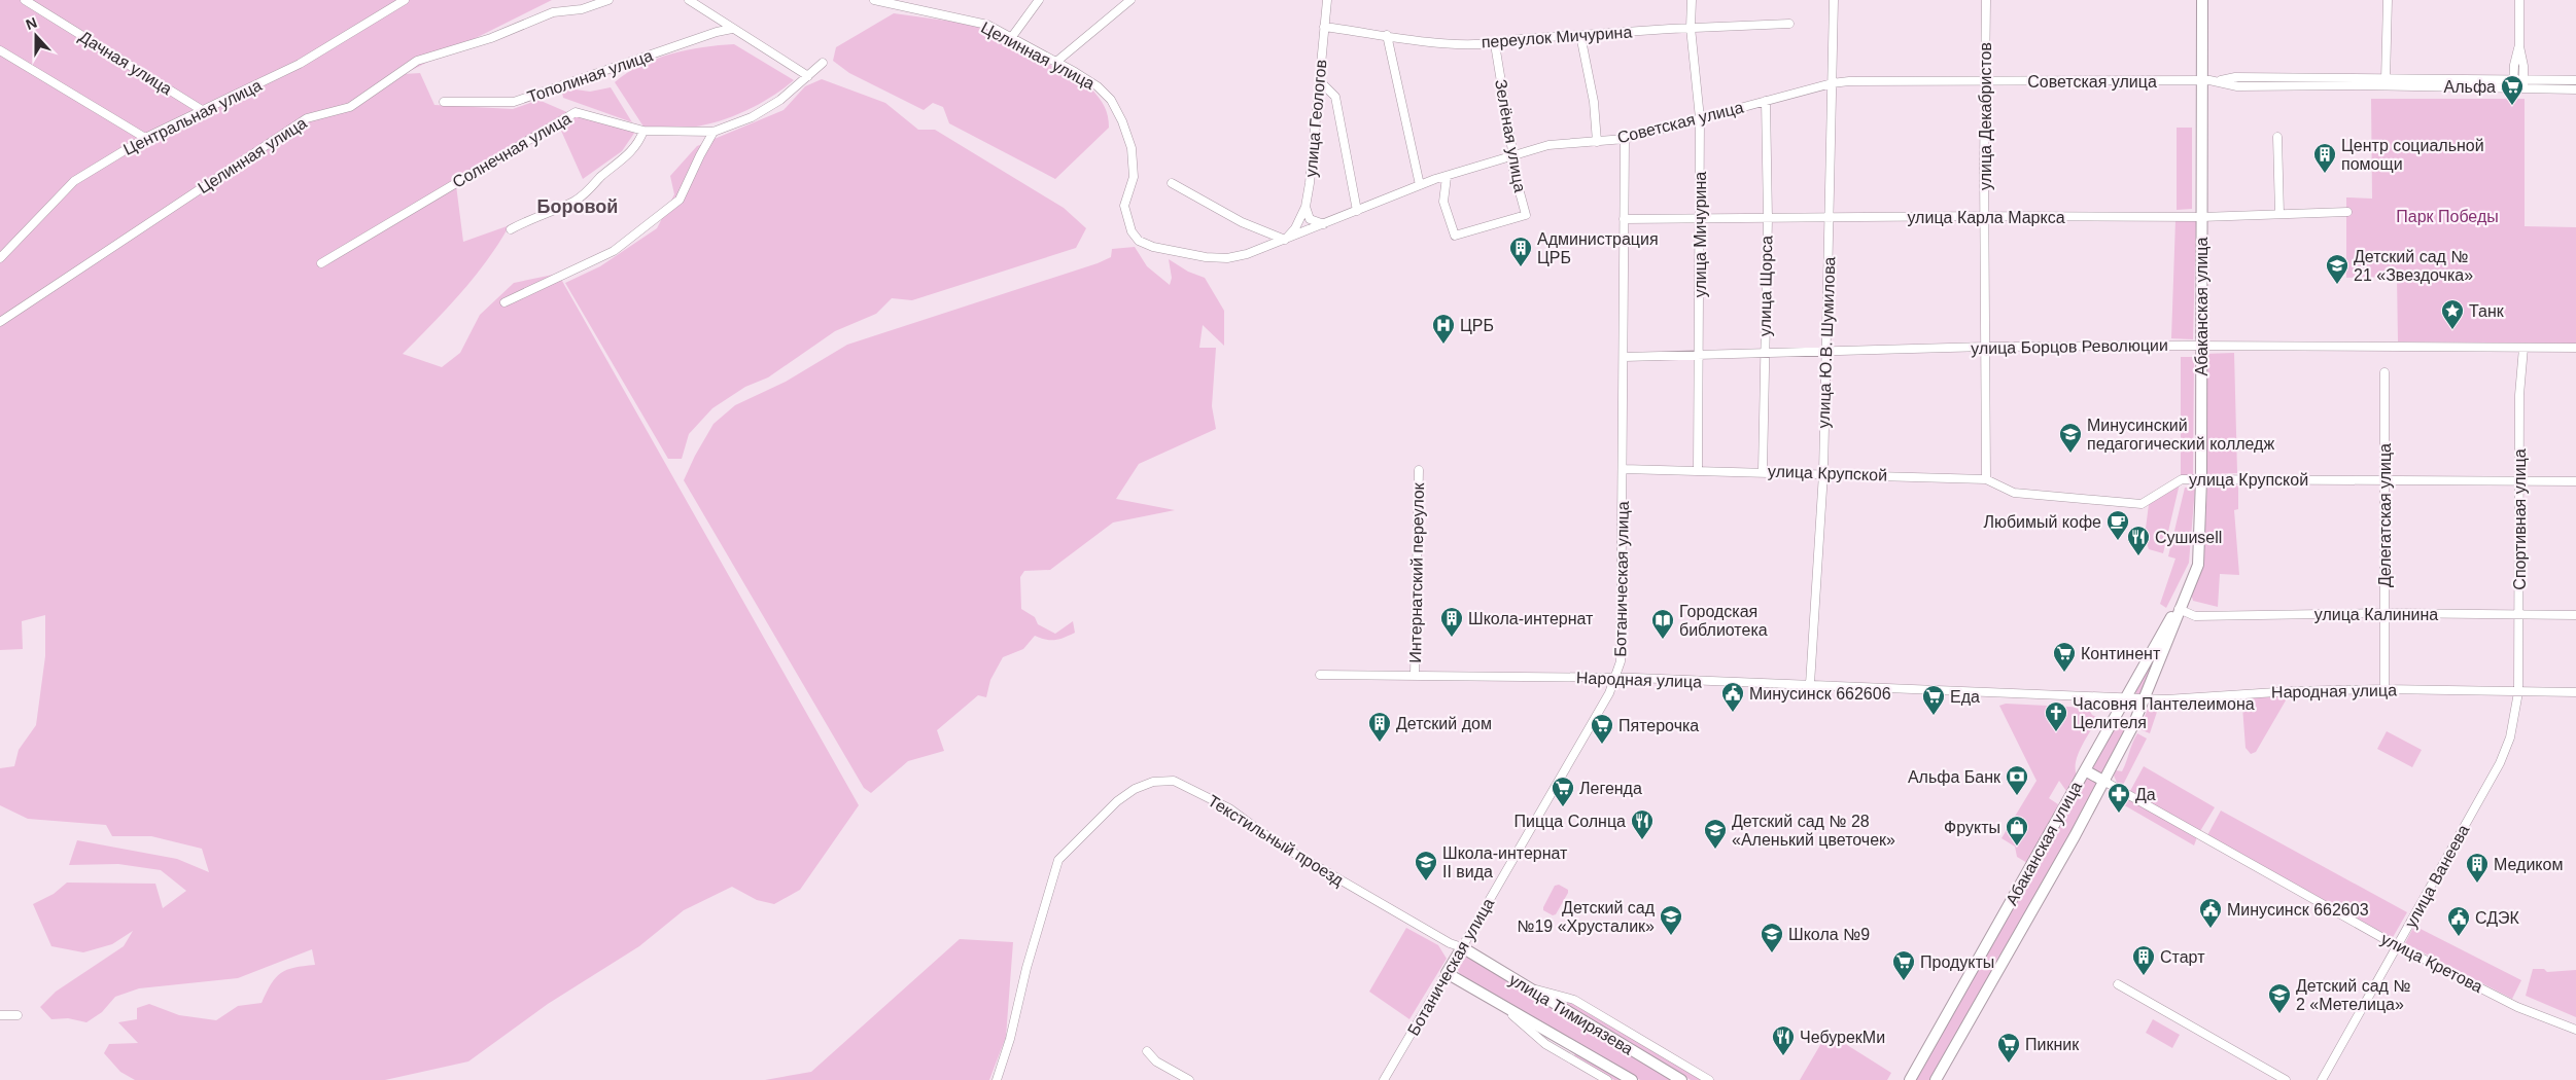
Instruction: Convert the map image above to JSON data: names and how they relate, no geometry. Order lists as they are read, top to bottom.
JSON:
{
  "streets": {
    "main road": ["Абаканская улица", "Ботаническая улица", "улица Тимирязева"],
    "street": [
      "переулок Мичурина",
      "Целинная улица",
      "Дачная улица",
      "Тополиная улица",
      "Советская улица",
      "улица Декабристов",
      "Центральная улица",
      "улица Геологов",
      "Зелёная улица",
      "Солнечная улица",
      "улица Карла Маркса",
      "улица Мичурина",
      "улица Щорса",
      "улица Ю.В. Шумилова",
      "улица Борцов Революции",
      "улица Крупской",
      "Делегатская улица",
      "Спортивная улица",
      "Интернатский переулок",
      "улица Калинина",
      "Народная улица",
      "Текстильный проезд",
      "улица Ванеева",
      "улица Кретова"
    ]
  },
  "crossings": [
    ["переулок Мичурина", "улица Геологов"],
    ["переулок Мичурина", "Зелёная улица"],
    ["переулок Мичурина", "улица Мичурина"],
    ["Целинная улица", "Советская улица"],
    ["Дачная улица", "Центральная улица"],
    ["Советская улица", "улица Декабристов"],
    ["Советская улица", "улица Геологов"],
    ["Советская улица", "Зелёная улица"],
    ["Советская улица", "улица Мичурина"],
    ["Советская улица", "улица Щорса"],
    ["Советская улица", "Абаканская улица"],
    ["Советская улица", "улица Ю.В. Шумилова"],
    ["Советская улица", "Ботаническая улица"],
    ["улица Декабристов", "улица Карла Маркса"],
    ["улица Декабристов", "улица Борцов Революции"],
    ["улица Декабристов", "улица Крупской"],
    ["улица Карла Маркса", "улица Мичурина"],
    ["улица Карла Маркса", "улица Щорса"],
    ["улица Карла Маркса", "Абаканская улица"],
    ["улица Карла Маркса", "улица Ю.В. Шумилова"],
    ["улица Карла Маркса", "Ботаническая улица"],
    ["улица Мичурина", "улица Борцов Революции"],
    ["улица Мичурина", "улица Крупской"],
    ["улица Щорса", "улица Борцов Революции"],
    ["улица Щорса", "улица Крупской"],
    ["Абаканская улица", "улица Борцов Революции"],
    ["Абаканская улица", "улица Крупской"],
    ["Абаканская улица", "улица Калинина"],
    ["Абаканская улица", "Народная улица"],
    ["Абаканская улица", "улица Кретова"],
    ["улица Ю.В. Шумилова", "улица Борцов Революции"],
    ["улица Ю.В. Шумилова", "улица Крупской"],
    ["улица Ю.В. Шумилова", "Народная улица"],
    ["улица Борцов Революции", "Спортивная улица"],
    ["улица Борцов Революции", "Ботаническая улица"],
    ["улица Крупской", "Делегатская улица"],
    ["улица Крупской", "Спортивная улица"],
    ["улица Крупской", "Ботаническая улица"],
    ["Делегатская улица", "улица Калинина"],
    ["Делегатская улица", "Народная улица"],
    ["Спортивная улица", "улица Калинина"],
    ["Спортивная улица", "Народная улица"],
    ["Спортивная улица", "улица Ванеева"],
    ["Интернатский переулок", "Народная улица"],
    ["Ботаническая улица", "Народная улица"],
    ["Ботаническая улица", "Текстильный проезд"],
    ["Ботаническая улица", "улица Тимирязева"],
    ["Народная улица", "улица Ванеева"],
    ["Текстильный проезд", "улица Тимирязева"],
    ["улица Ванеева", "улица Кретова"]
  ],
  "districts": ["Боровой"],
  "parks": ["Парк Победы"],
  "places": {
    "supermarket": [
      "Альфа",
      "Континент",
      "Еда",
      "Пятерочка",
      "Легенда",
      "Продукты",
      "Пикник"
    ],
    "building": [
      "Центр социальной помощи",
      "Администрация ЦРБ",
      "Школа-интернат",
      "Детский дом",
      "Медиком",
      "Старт"
    ],
    "school or university": [
      "Детский сад № 21 «Звездочка»",
      "Минусинский педагогический колледж",
      "Детский сад № 28 «Аленький цветочек»",
      "Школа-интернат II вида",
      "Детский сад №19 «Хрусталик»",
      "Школа №9",
      "Детский сад № 2 «Метелица»"
    ],
    "place": ["Танк"],
    "hospital": ["ЦРБ"],
    "cafe": ["Любимый кофе"],
    "restaurant": ["Сушиsell", "Пицца Солнца", "ЧебурекМи"],
    "library": ["Городская библиотека"],
    "public building": ["Минусинск 662606", "Минусинск 662603", "СДЭК"],
    "church": ["Часовня Пантелеимона Целителя"],
    "bank": ["Альфа Банк"],
    "pharmacy": ["Да"],
    "shop": ["Фрукты"]
  },
  "north": "top"
}
